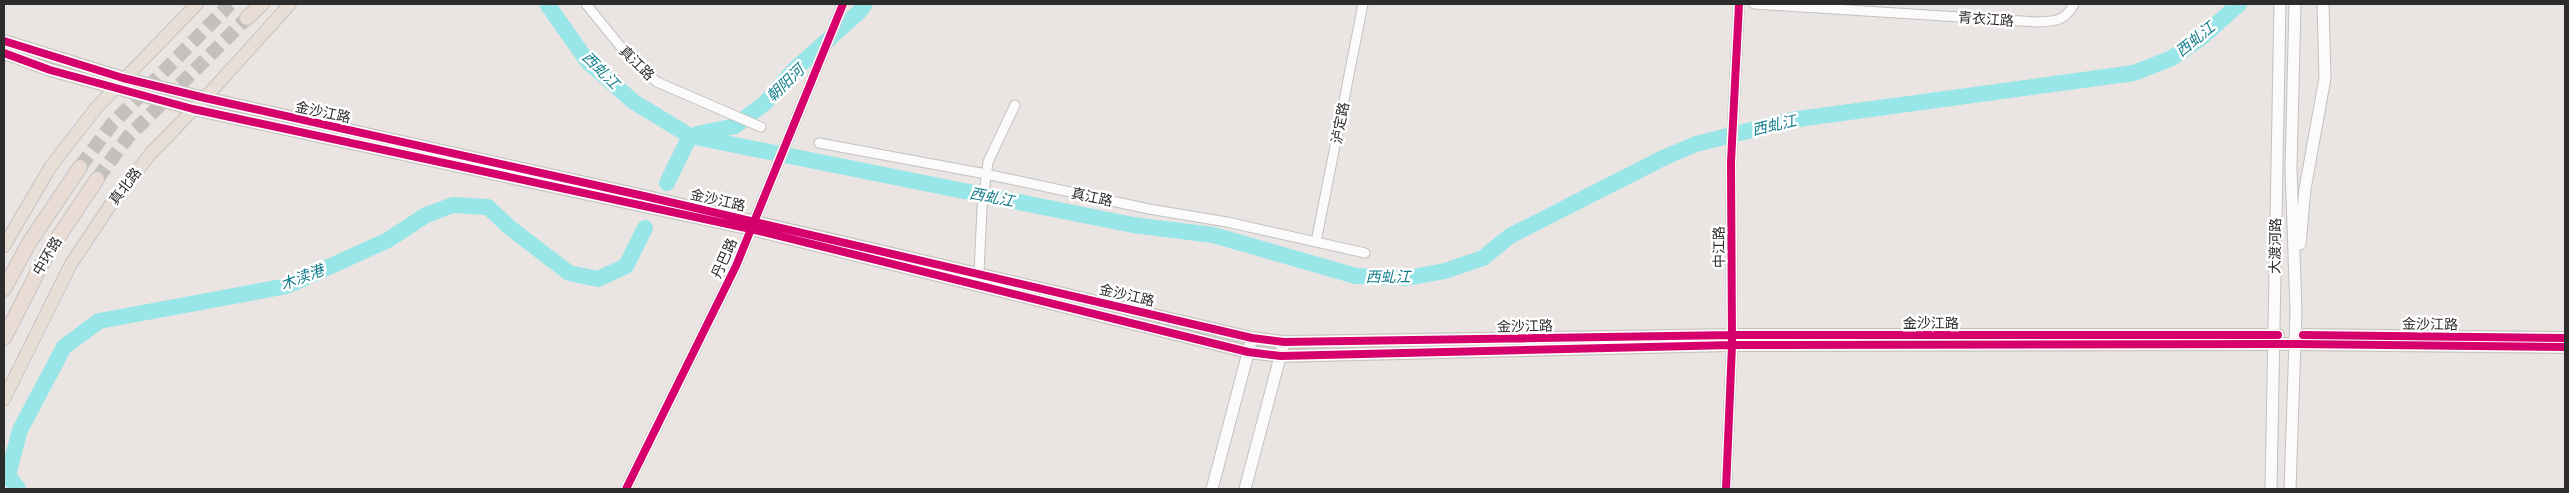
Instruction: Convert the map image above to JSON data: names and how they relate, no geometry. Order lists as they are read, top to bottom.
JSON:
{
  "streets": {
    "highway": ["中环路"],
    "main road": ["金沙江路", "真北路", "大渡河路"],
    "street": [
      "青衣江路",
      "真江路",
      "泸定路",
      "中江路",
      "丹巴路"
    ]
  },
  "crossings": [
    ["真江路", "泸定路"],
    ["金沙江路", "真北路"],
    ["金沙江路", "大渡河路"],
    ["金沙江路", "中江路"],
    ["金沙江路", "丹巴路"]
  ],
  "water": ["西虬江", "朝阳河", "木渎港"]
}
